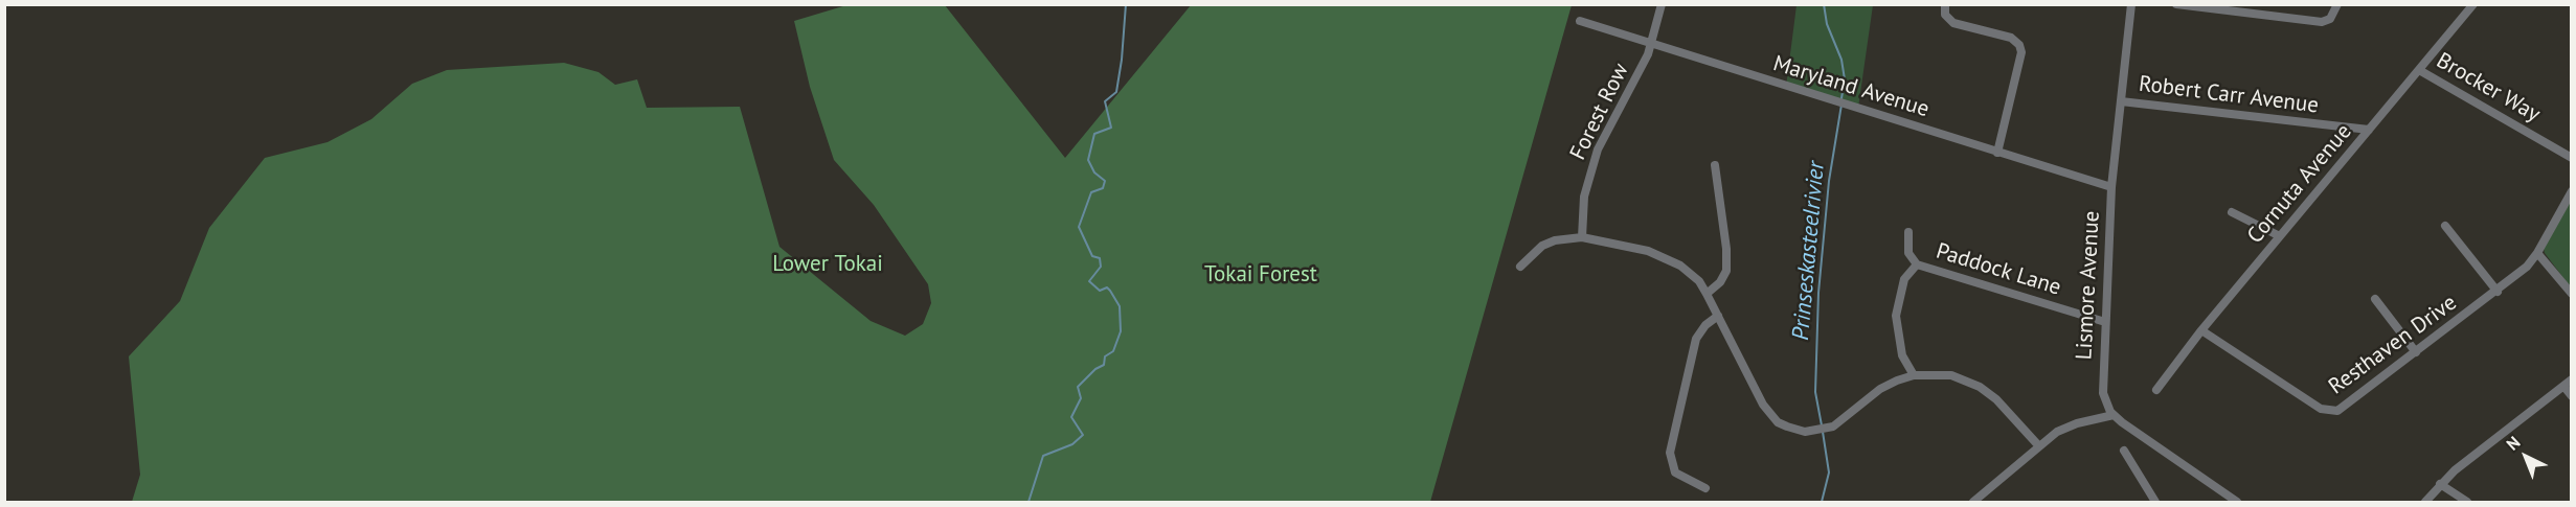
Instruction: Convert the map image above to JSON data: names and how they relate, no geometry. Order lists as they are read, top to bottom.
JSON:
{
  "streets": {
    "street": [
      "Maryland Avenue",
      "Brocker Way",
      "Robert Carr Avenue",
      "Forest Row",
      "Cornuta Avenue",
      "Paddock Lane",
      "Lismore Avenue",
      "Resthaven Drive"
    ]
  },
  "crossings": [
    ["Maryland Avenue", "Forest Row"],
    ["Maryland Avenue", "Lismore Avenue"],
    ["Brocker Way", "Cornuta Avenue"],
    ["Robert Carr Avenue", "Cornuta Avenue"],
    ["Robert Carr Avenue", "Lismore Avenue"],
    ["Cornuta Avenue", "Resthaven Drive"],
    ["Paddock Lane", "Lismore Avenue"]
  ],
  "water": ["Prinseskasteelrivier"],
  "parks": ["Lower Tokai", "Tokai Forest"],
  "north": "top left"
}
